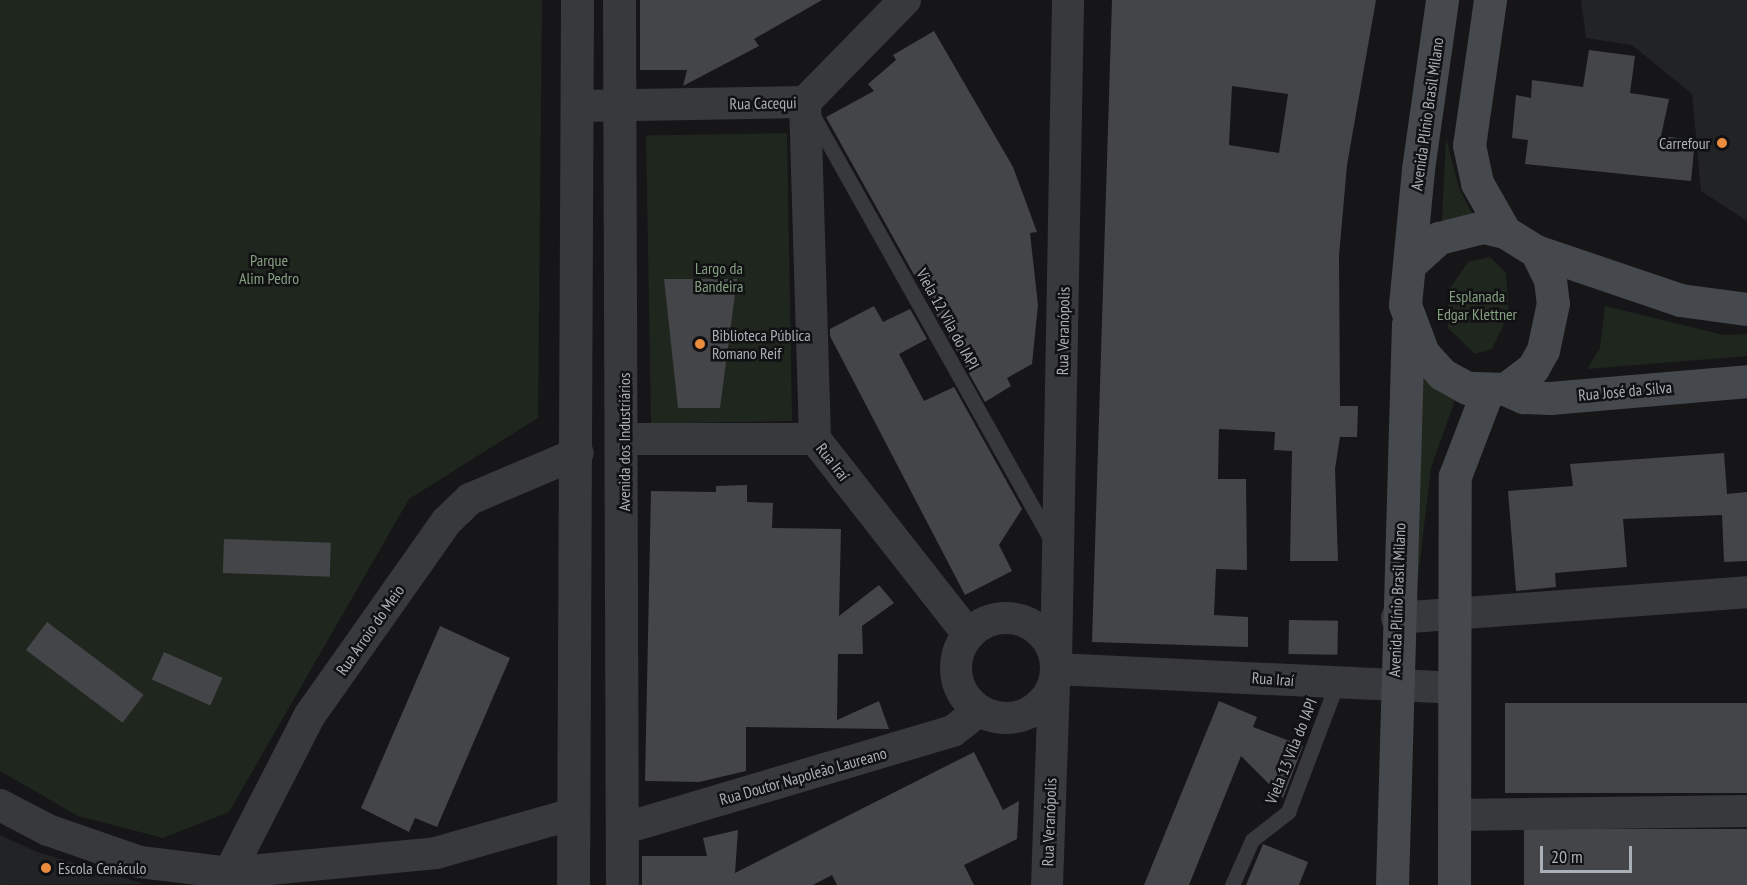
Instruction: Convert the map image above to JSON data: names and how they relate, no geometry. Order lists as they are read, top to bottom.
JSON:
{
  "streets": {
    "main road": ["Avenida Plínio Brasil Milano", "Rua José da Silva"],
    "street": [
      "Rua Cacequi",
      "Rua Veranópolis",
      "Avenida dos Industriários",
      "Rua Iraí",
      "Rua Arroio do Meio",
      "Rua Doutor Napoleão Laureano"
    ],
    "lane": ["Viela 12 Vila do IAPI", "Viela 13 Vila do IAPI"]
  },
  "crossings": [
    ["Rua Cacequi", "Viela 12 Vila do IAPI"],
    ["Rua Cacequi", "Avenida dos Industriários"],
    ["Avenida Plínio Brasil Milano", "Rua José da Silva"],
    ["Avenida Plínio Brasil Milano", "Rua Iraí"],
    ["Viela 12 Vila do IAPI", "Rua Veranópolis"],
    ["Rua Veranópolis", "Rua Iraí"],
    ["Rua Veranópolis", "Rua Doutor Napoleão Laureano"],
    ["Avenida dos Industriários", "Rua Iraí"],
    ["Avenida dos Industriários", "Rua Doutor Napoleão Laureano"],
    ["Rua Iraí", "Viela 13 Vila do IAPI"],
    ["Rua Iraí", "Rua Doutor Napoleão Laureano"]
  ],
  "parks": ["Parque Alim Pedro", "Largo da Bandeira", "Esplanada Edgar Klettner"],
  "places": ["Carrefour", "Biblioteca Pública Romano Reif", "Escola Cenáculo"],
  "scale_bar": "20 m"
}
